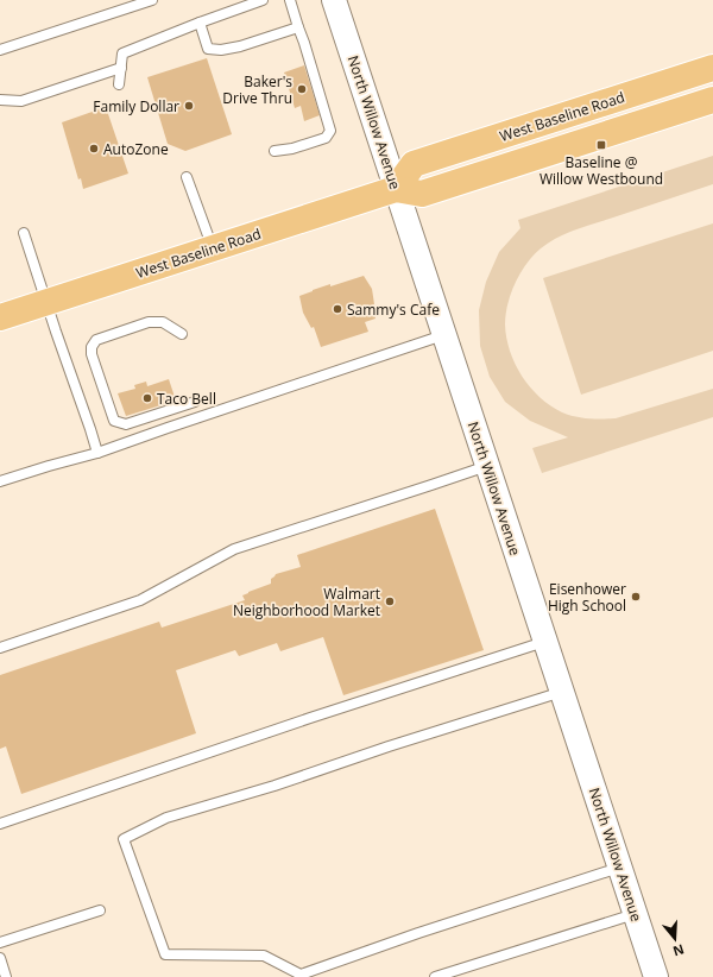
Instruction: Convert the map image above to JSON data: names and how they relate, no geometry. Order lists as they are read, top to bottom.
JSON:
{
  "streets": {
    "main road": ["West Baseline Road"],
    "street": ["North Willow Avenue"]
  },
  "crossings": [
    ["West Baseline Road", "North Willow Avenue"]
  ],
  "places": {
    "other": [
      "Baker's Drive Thru",
      "Family Dollar",
      "AutoZone",
      "Sammy's Cafe",
      "Taco Bell",
      "Eisenhower High School",
      "Walmart Neighborhood Market"
    ],
    "transit": ["Baseline @ Willow Westbound"]
  },
  "north": "bottom"
}
